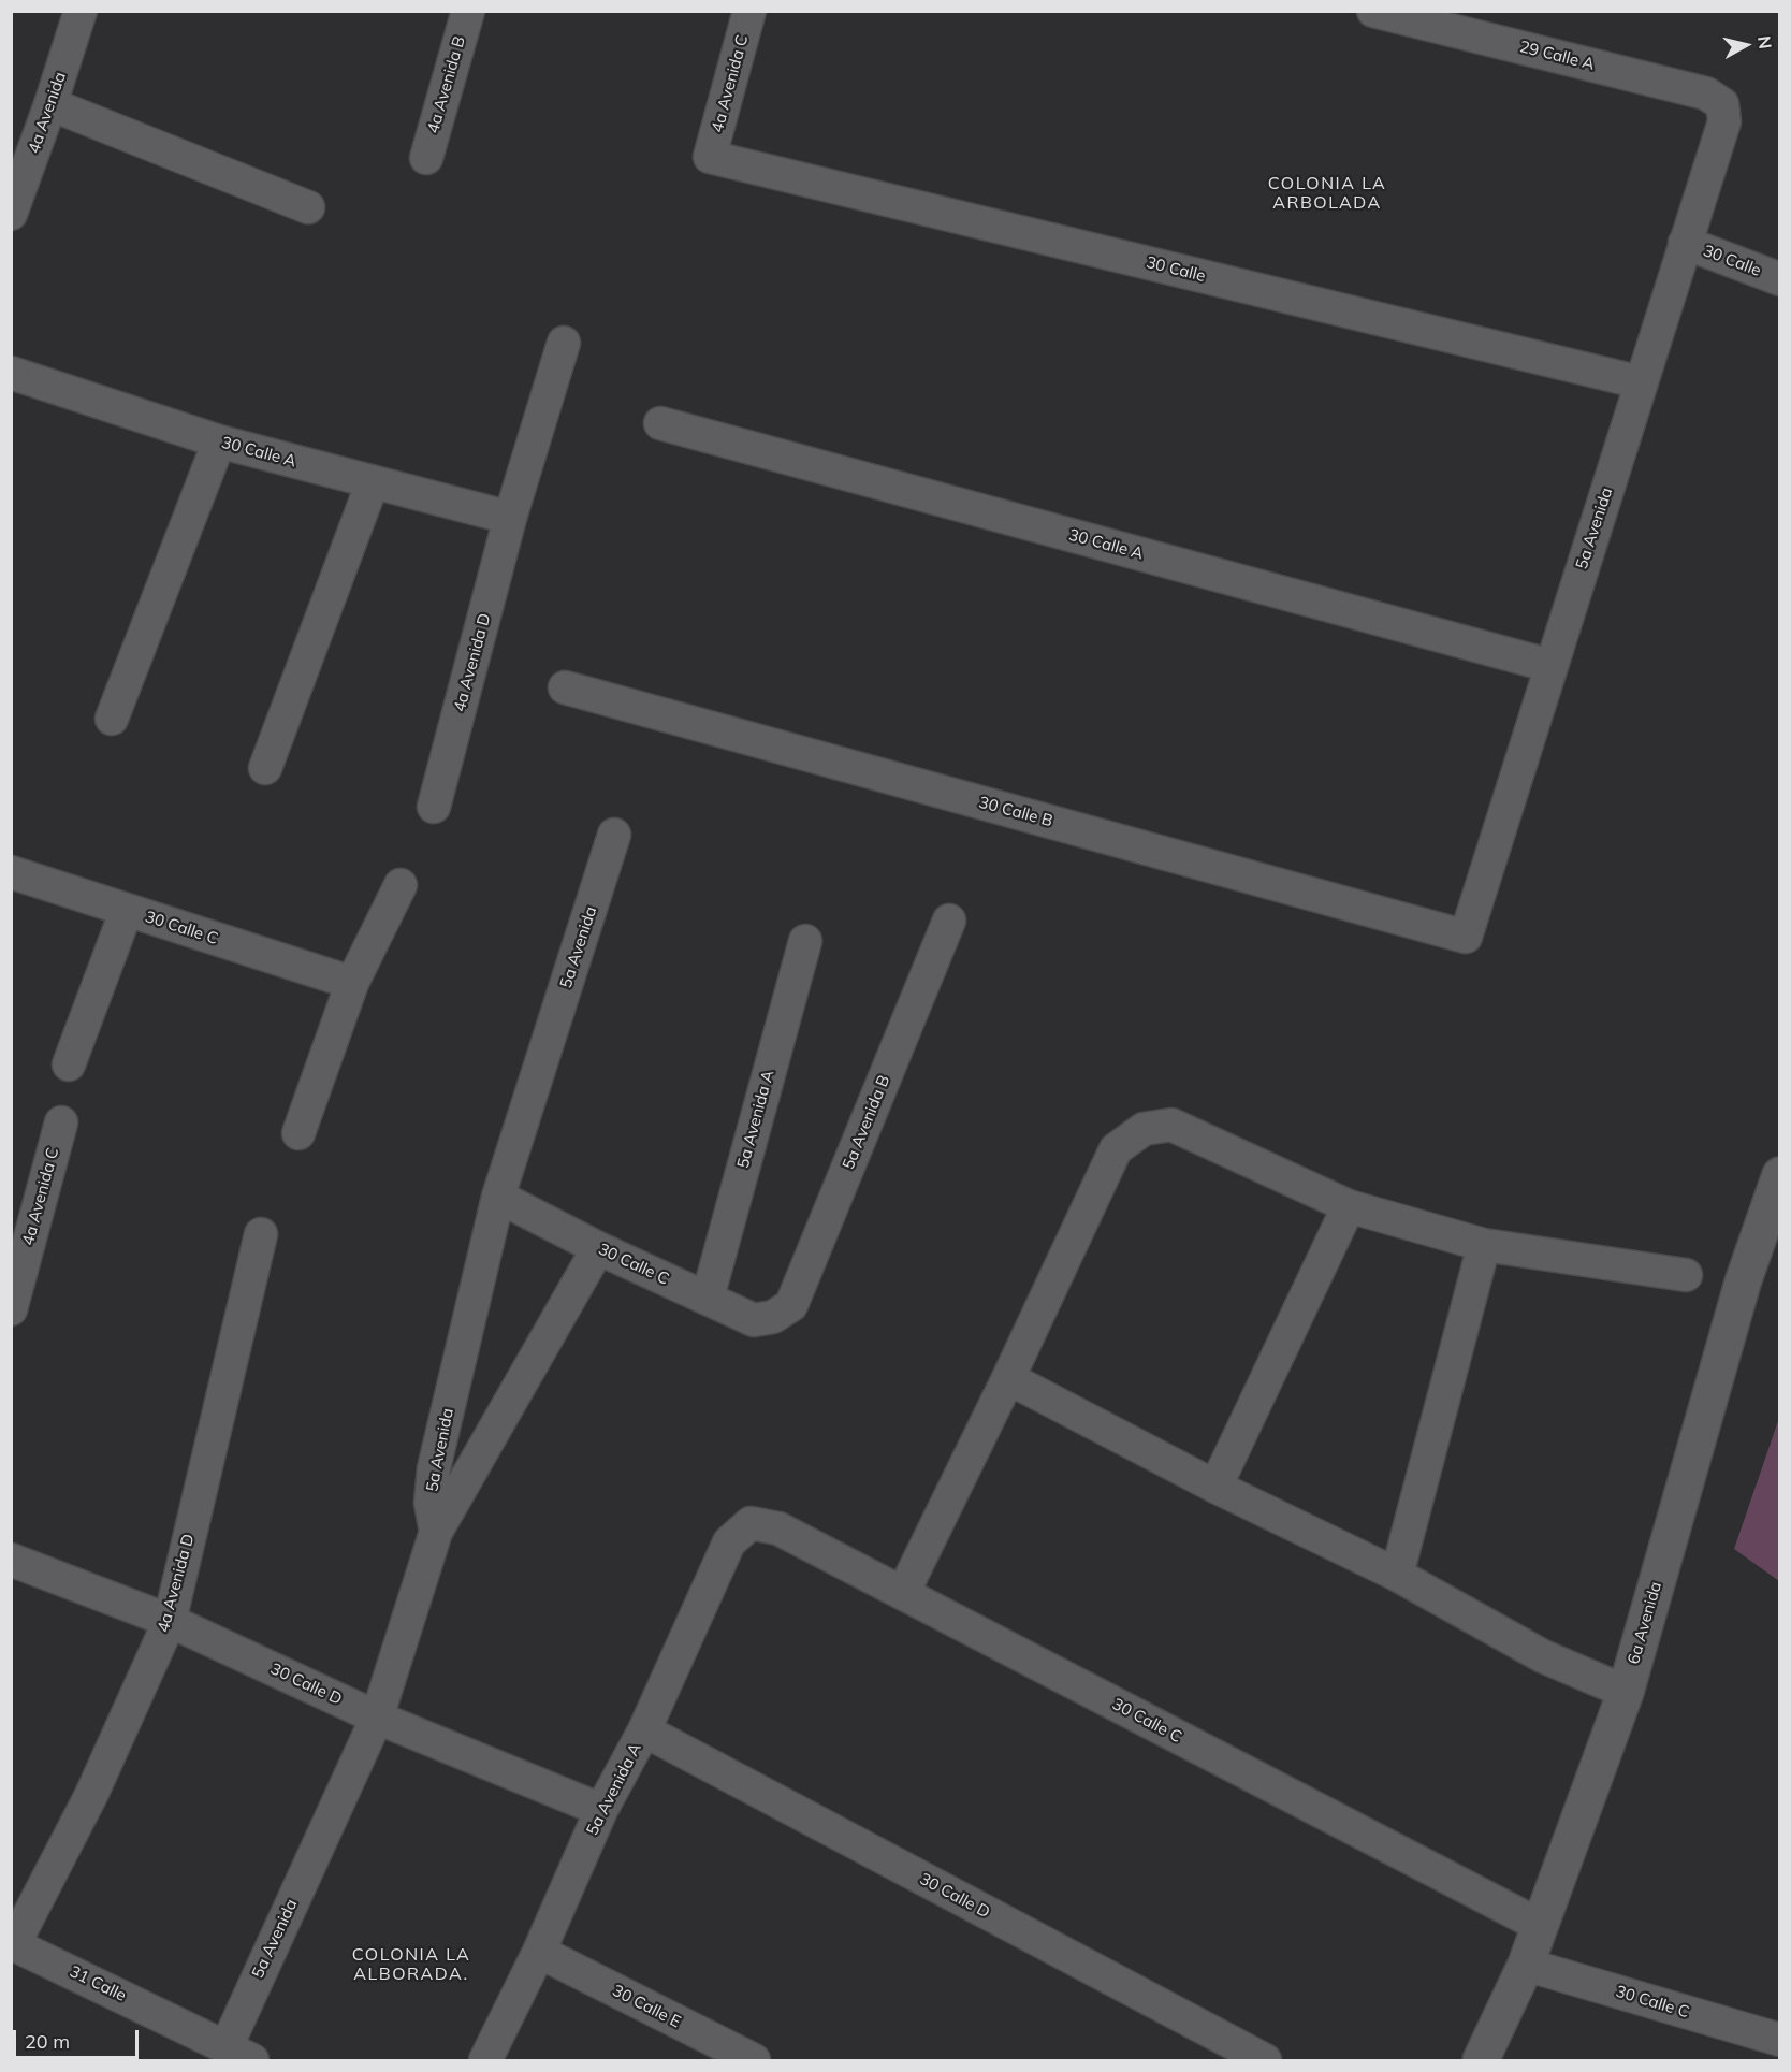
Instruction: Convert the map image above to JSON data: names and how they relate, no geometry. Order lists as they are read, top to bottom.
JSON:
{
  "streets": {
    "street": [
      "29 Calle A",
      "4a Avenida C",
      "4a Avenida B",
      "4a Avenida",
      "30 Calle",
      "30 Calle A",
      "5a Avenida",
      "4a Avenida D",
      "30 Calle B",
      "30 Calle C",
      "5a Avenida A",
      "5a Avenida B",
      "6a Avenida",
      "30 Calle D",
      "31 Calle",
      "30 Calle E"
    ]
  },
  "crossings": [
    ["29 Calle A", "5a Avenida"],
    ["4a Avenida C", "30 Calle"],
    ["30 Calle", "5a Avenida"],
    ["30 Calle A", "5a Avenida"],
    ["30 Calle A", "4a Avenida D"],
    ["5a Avenida", "30 Calle B"],
    ["5a Avenida", "30 Calle C"],
    ["5a Avenida", "30 Calle D"],
    ["5a Avenida", "31 Calle"],
    ["4a Avenida D", "30 Calle D"],
    ["4a Avenida D", "31 Calle"],
    ["30 Calle C", "5a Avenida A"],
    ["30 Calle C", "5a Avenida B"],
    ["30 Calle C", "6a Avenida"],
    ["5a Avenida A", "30 Calle D"],
    ["5a Avenida A", "30 Calle E"]
  ],
  "districts": ["COLONIA LA ARBOLADA", "COLONIA LA ALBORADA."],
  "scale_bar": "20 m",
  "north": "right"
}
